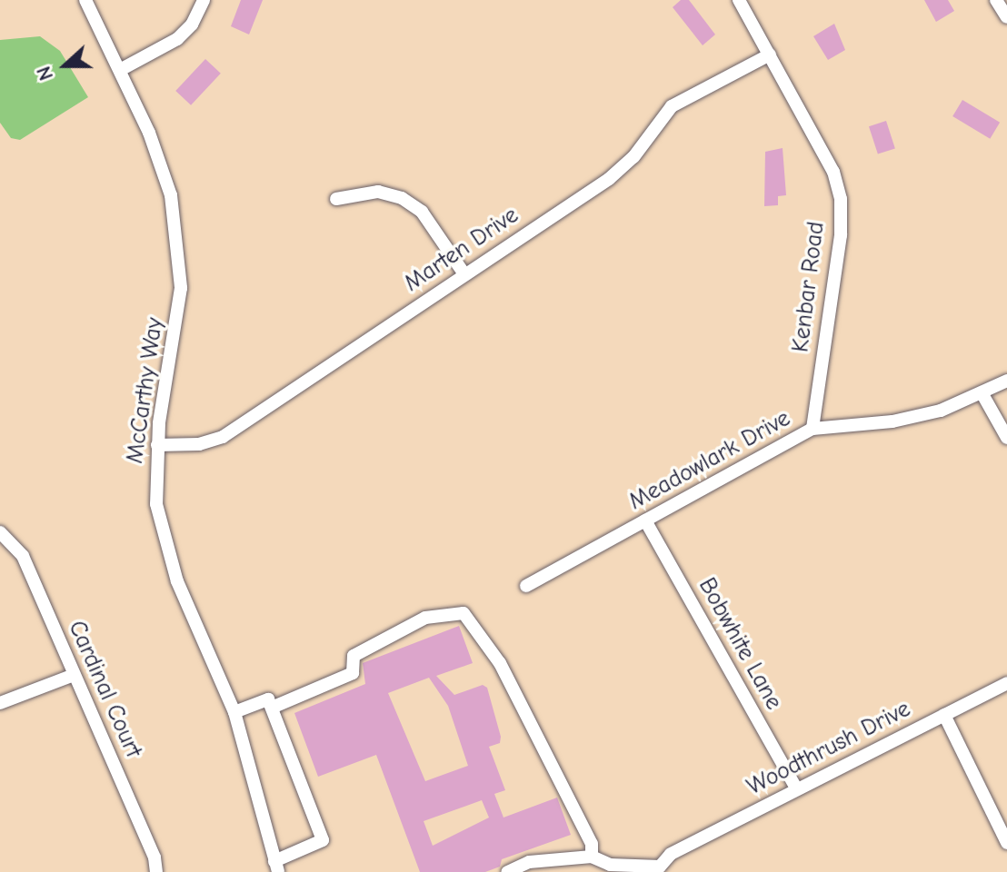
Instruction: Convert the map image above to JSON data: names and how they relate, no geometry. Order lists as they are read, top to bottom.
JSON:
{
  "streets": {
    "street": [
      "Marten Drive",
      "Kenbar Road",
      "McCarthy Way",
      "Meadowlark Drive",
      "Bobwhite Lane",
      "Cardinal Court",
      "Woodthrush Drive"
    ]
  },
  "crossings": [
    ["Marten Drive", "Kenbar Road"],
    ["Marten Drive", "McCarthy Way"],
    ["Kenbar Road", "Meadowlark Drive"],
    ["Meadowlark Drive", "Bobwhite Lane"],
    ["Bobwhite Lane", "Woodthrush Drive"]
  ],
  "north": "left"
}
